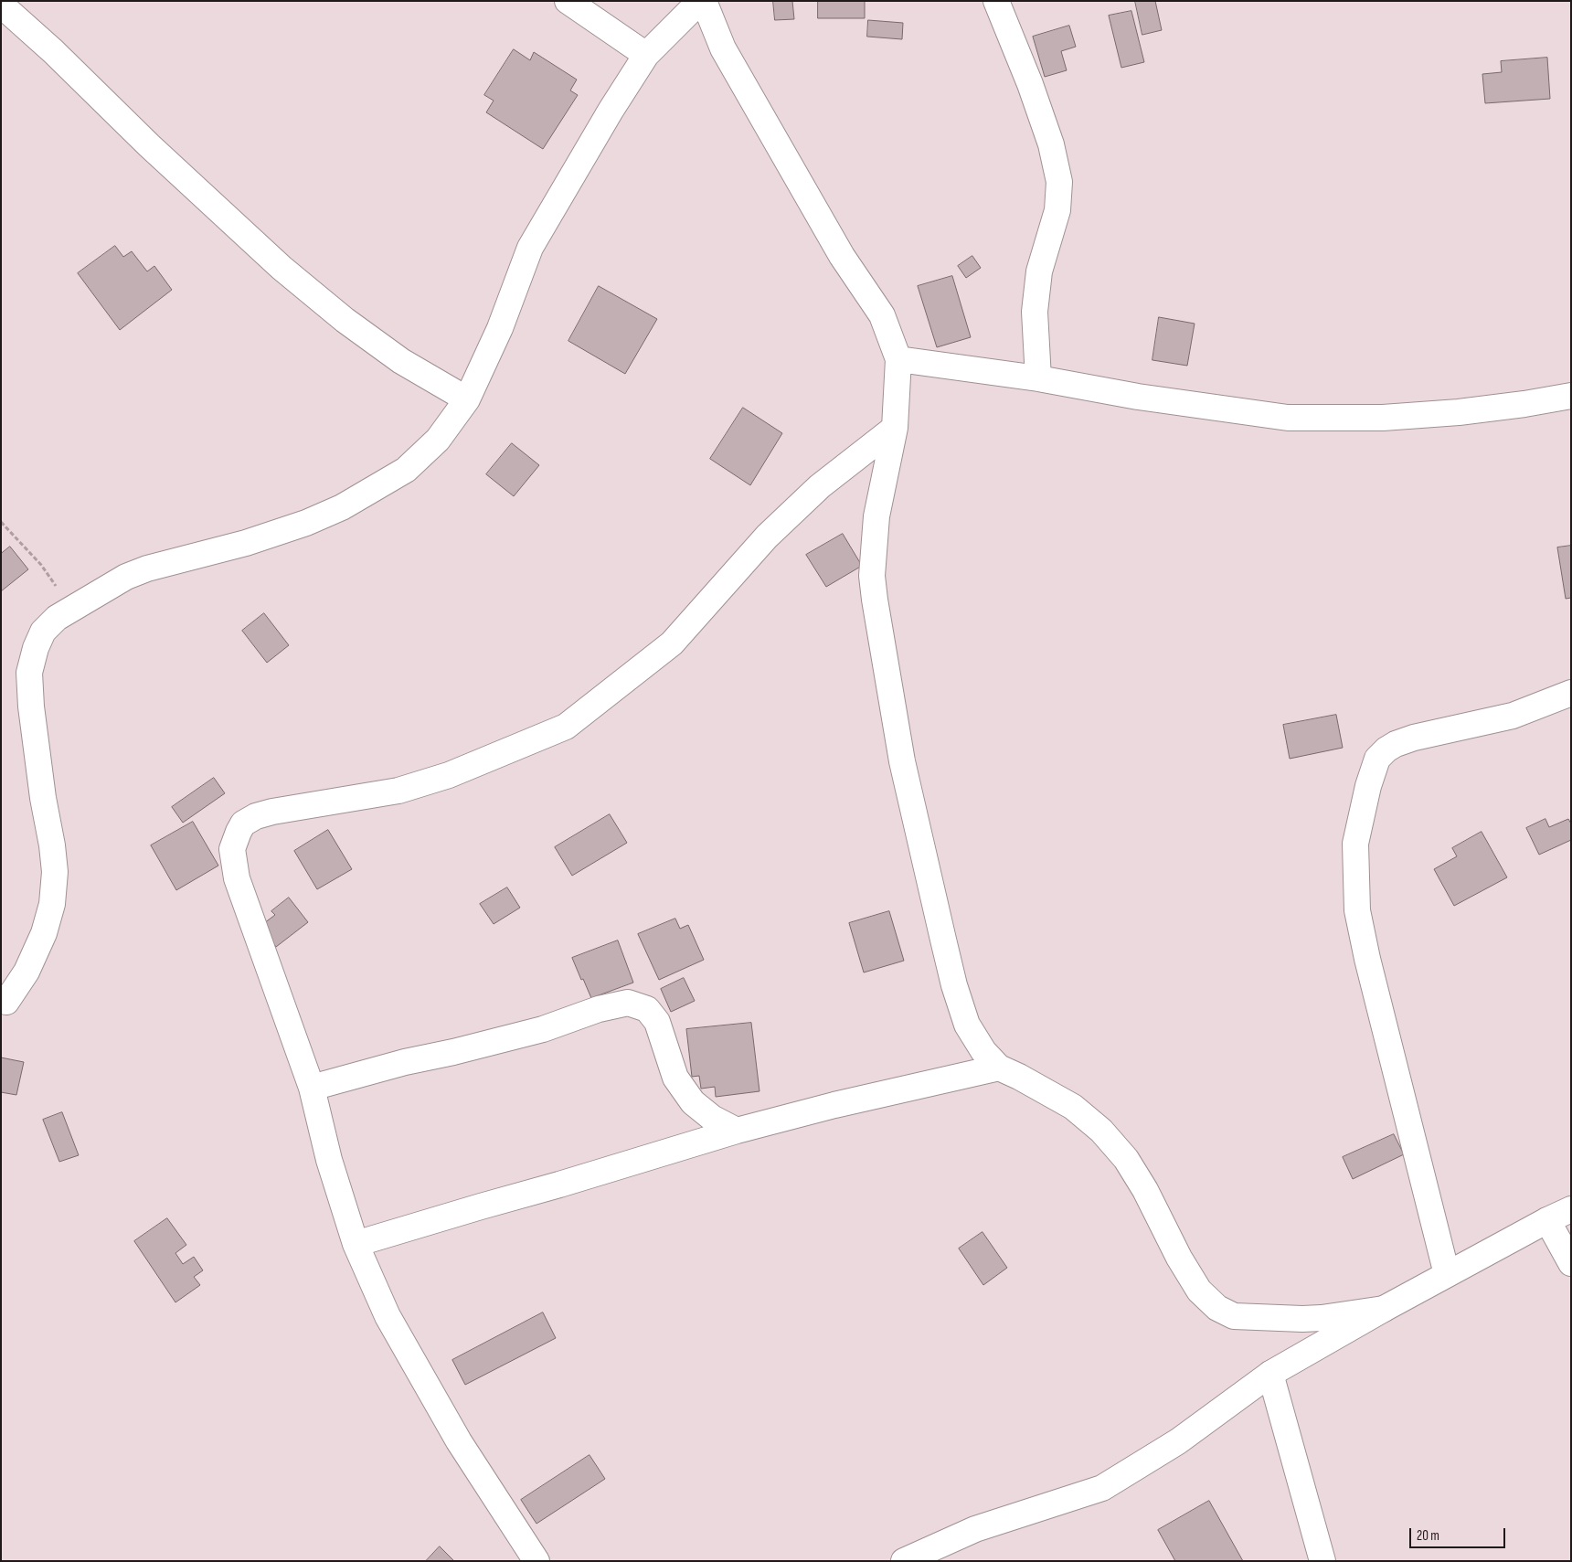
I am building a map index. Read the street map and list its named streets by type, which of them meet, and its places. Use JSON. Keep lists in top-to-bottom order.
{
  "scale_bar": "20 m"
}
